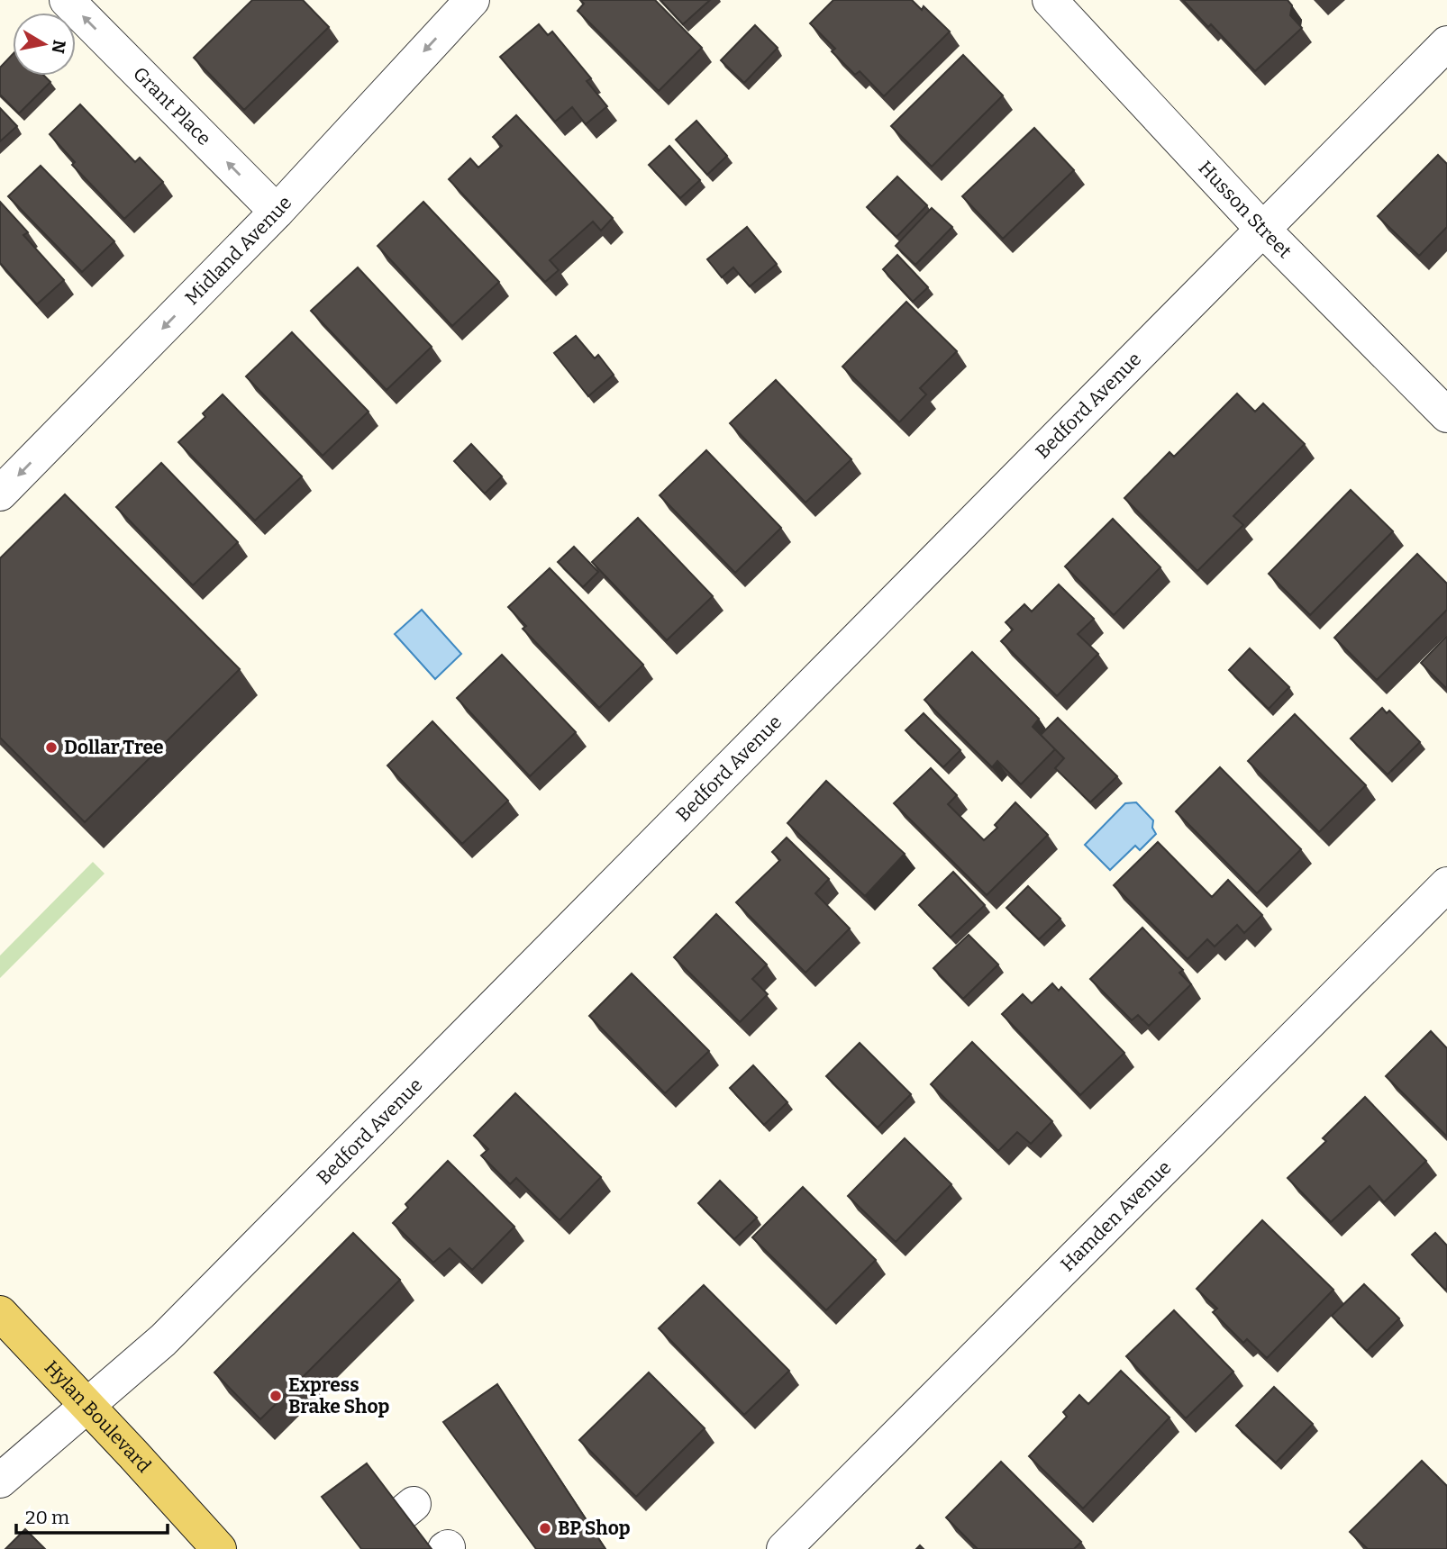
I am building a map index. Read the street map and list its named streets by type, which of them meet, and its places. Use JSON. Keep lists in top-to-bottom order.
{
  "streets": {
    "main road": ["Hylan Boulevard"],
    "street": [
      "Grant Place",
      "Husson Street",
      "Midland Avenue",
      "Bedford Avenue",
      "Hamden Avenue"
    ]
  },
  "crossings": [
    ["Grant Place", "Midland Avenue"],
    ["Husson Street", "Bedford Avenue"],
    ["Bedford Avenue", "Hylan Boulevard"]
  ],
  "one_way": ["Grant Place", "Midland Avenue"],
  "places": ["Dollar Tree", "Express Brake Shop", "BP Shop"],
  "scale_bar": "20 m",
  "north": "right"
}
